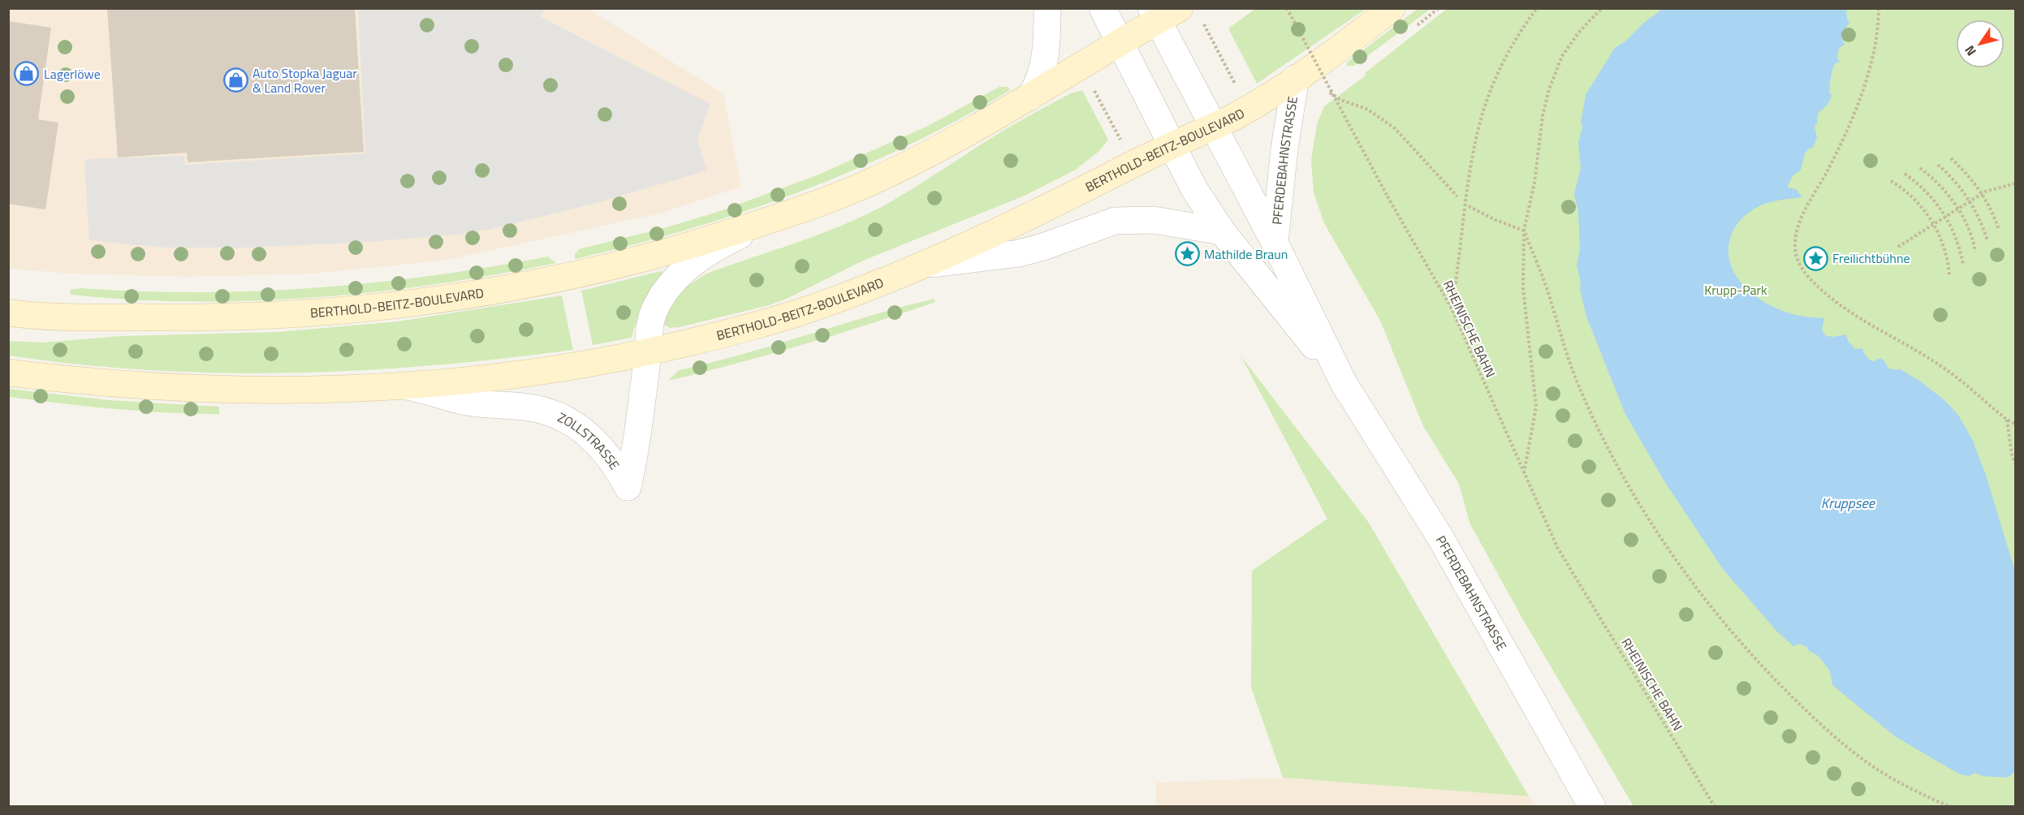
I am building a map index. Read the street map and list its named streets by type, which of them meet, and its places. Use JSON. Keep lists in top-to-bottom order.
{
  "streets": {
    "main road": ["BERTHOLD-BEITZ-BOULEVARD"],
    "street": ["PFERDEBAHNSTRASSE", "ZOLLSTRASSE"],
    "path": ["RHEINISCHE BAHN"]
  },
  "crossings": [
    ["BERTHOLD-BEITZ-BOULEVARD", "PFERDEBAHNSTRASSE"],
    ["BERTHOLD-BEITZ-BOULEVARD", "ZOLLSTRASSE"]
  ],
  "water": ["Kruppsee"],
  "parks": ["Krupp-Park"],
  "places": {
    "shop": ["Lagerlöwe", "Auto Stopka Jaguar & Land Rover"],
    "place": ["Mathilde Braun", "Freilichtbühne"]
  },
  "north": "bottom left"
}
